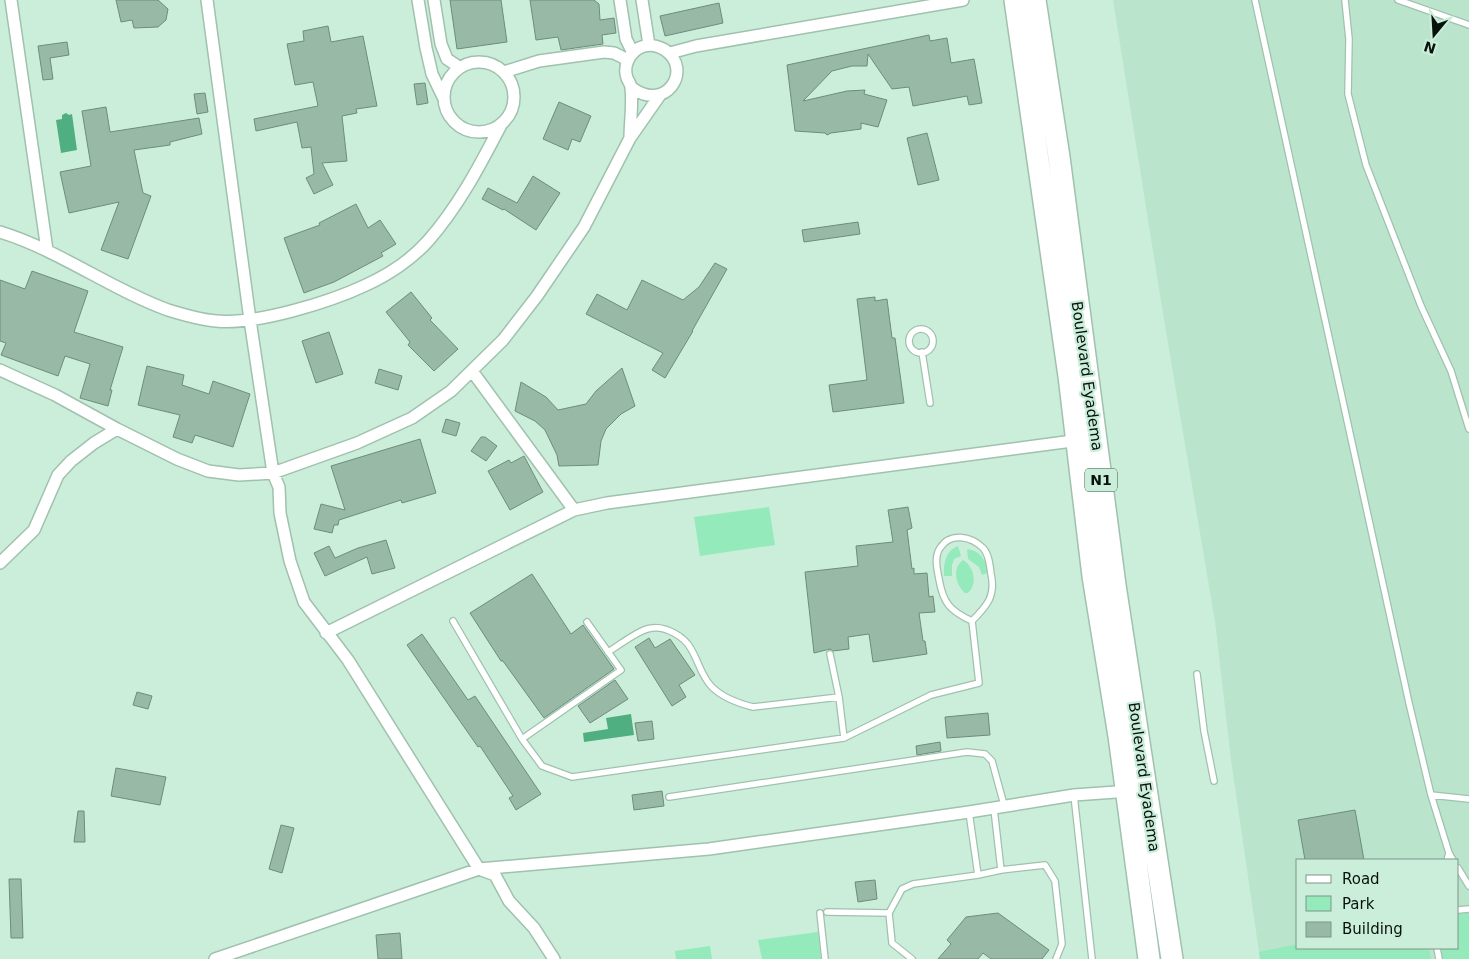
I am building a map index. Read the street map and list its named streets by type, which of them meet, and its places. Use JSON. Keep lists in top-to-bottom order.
{
  "streets": {
    "highway": ["Boulevard Eyadema", "N1"]
  },
  "legend": ["Road", "Park", "Building"],
  "north": "bottom"
}
